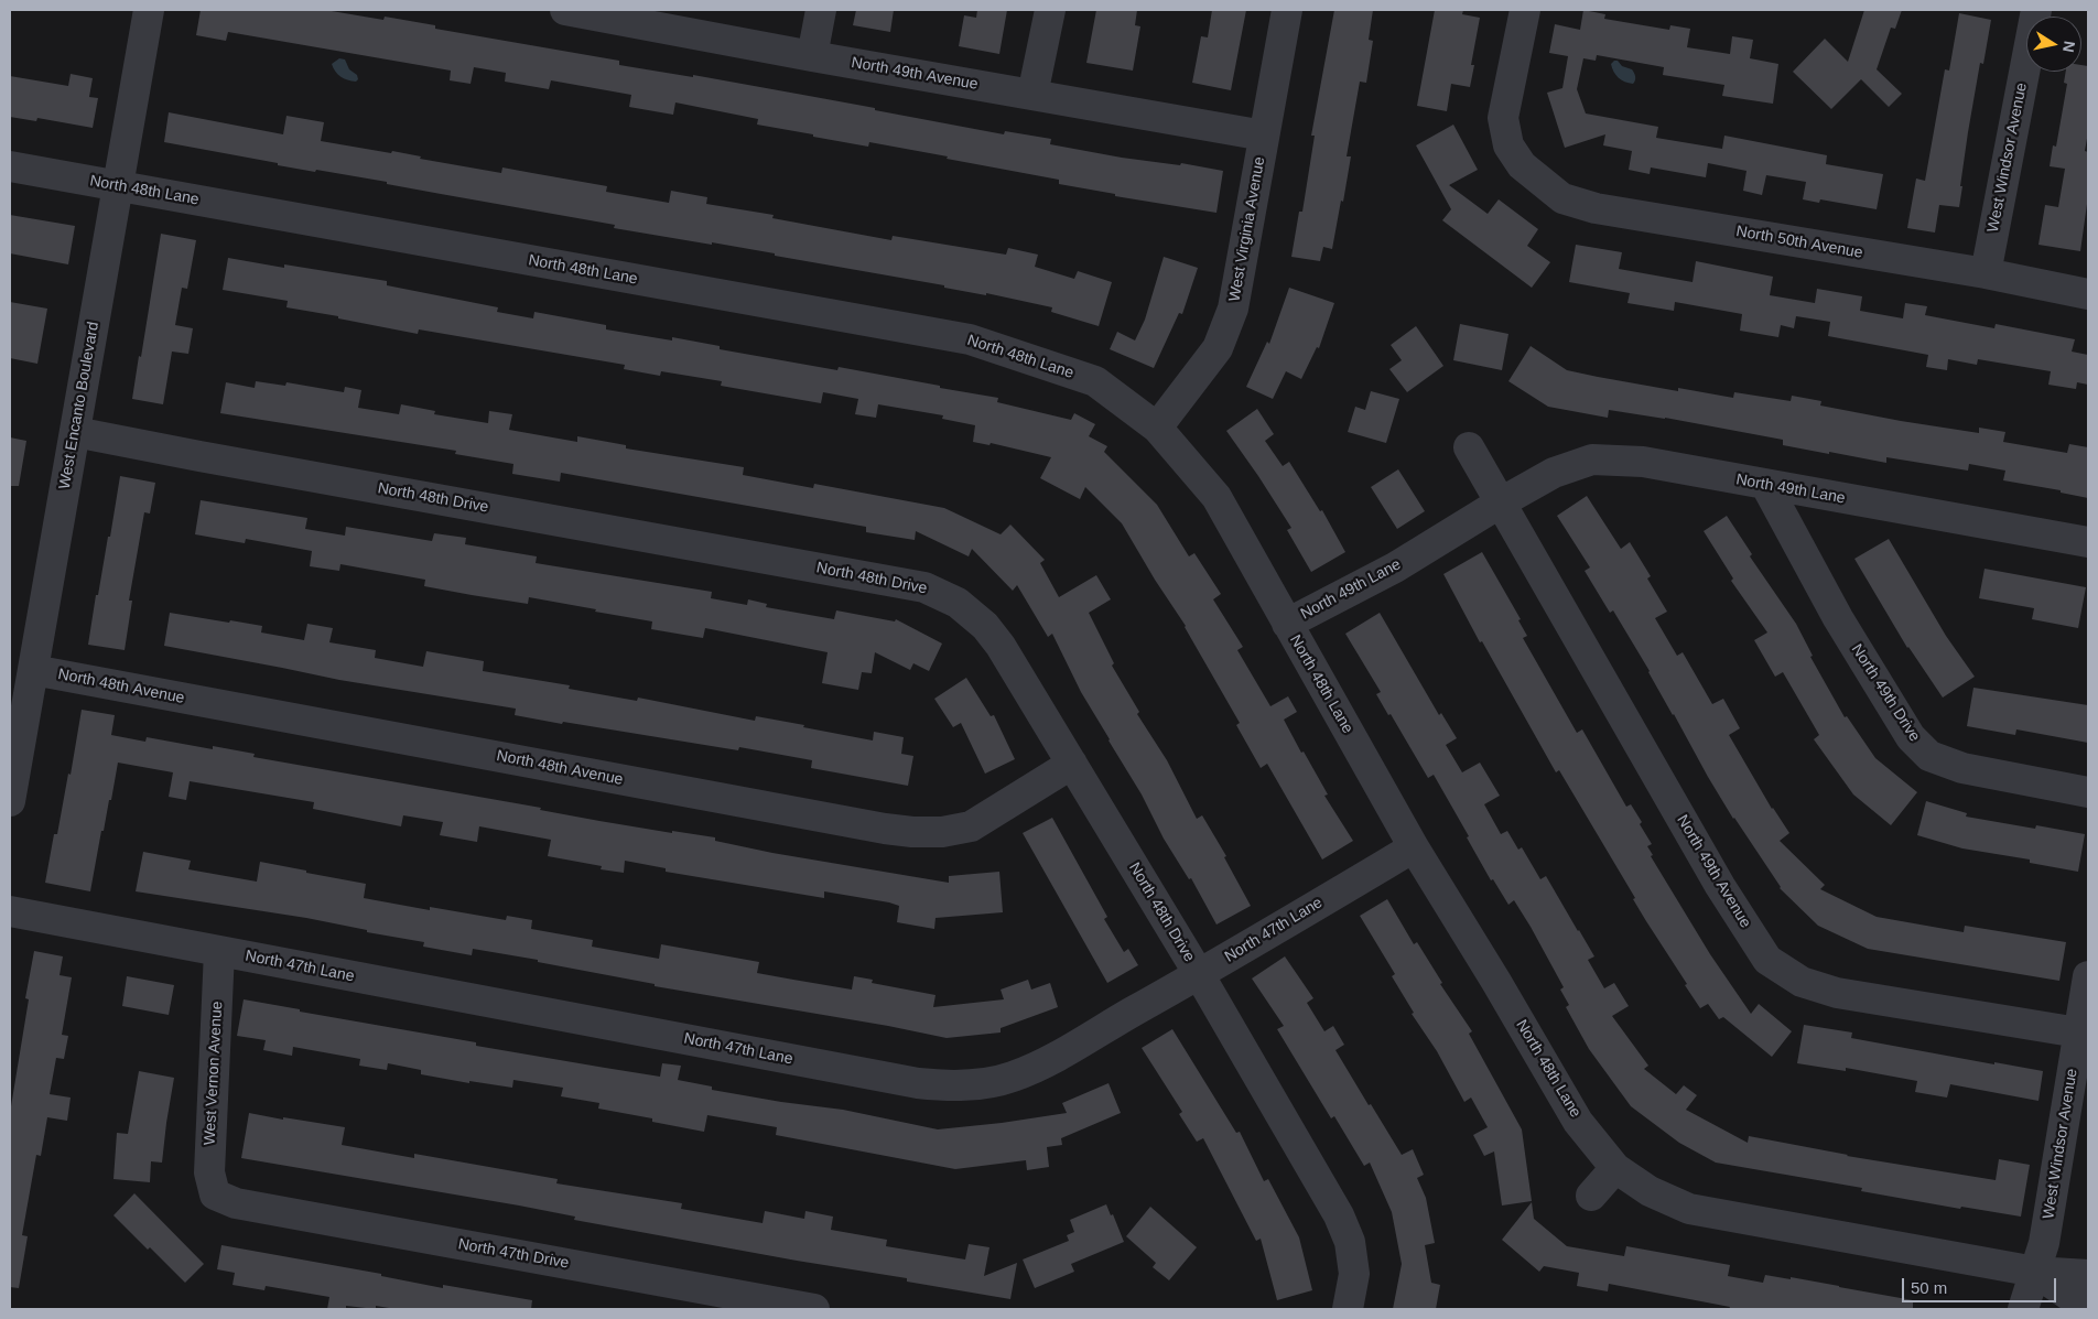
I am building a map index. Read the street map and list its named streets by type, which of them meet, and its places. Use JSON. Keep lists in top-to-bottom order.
{
  "streets": {
    "street": [
      "North 49th Avenue",
      "West Windsor Avenue",
      "North 48th Lane",
      "West Virginia Avenue",
      "North 50th Avenue",
      "West Encanto Boulevard",
      "North 49th Lane",
      "North 48th Drive",
      "North 48th Avenue",
      "North 49th Drive",
      "North 47th Lane",
      "West Vernon Avenue",
      "North 47th Drive"
    ]
  },
  "crossings": [
    ["North 49th Avenue", "West Windsor Avenue"],
    ["North 49th Avenue", "West Virginia Avenue"],
    ["North 49th Avenue", "North 49th Lane"],
    ["West Windsor Avenue", "North 48th Lane"],
    ["West Windsor Avenue", "North 50th Avenue"],
    ["North 48th Lane", "West Virginia Avenue"],
    ["North 48th Lane", "West Encanto Boulevard"],
    ["North 48th Lane", "North 49th Lane"],
    ["North 48th Lane", "North 47th Lane"],
    ["West Encanto Boulevard", "North 48th Drive"],
    ["West Encanto Boulevard", "North 48th Avenue"],
    ["North 49th Lane", "North 49th Drive"],
    ["North 48th Drive", "North 48th Avenue"],
    ["North 48th Drive", "North 47th Lane"],
    ["North 47th Lane", "West Vernon Avenue"],
    ["West Vernon Avenue", "North 47th Drive"]
  ],
  "scale_bar": "50 m",
  "north": "right"
}
